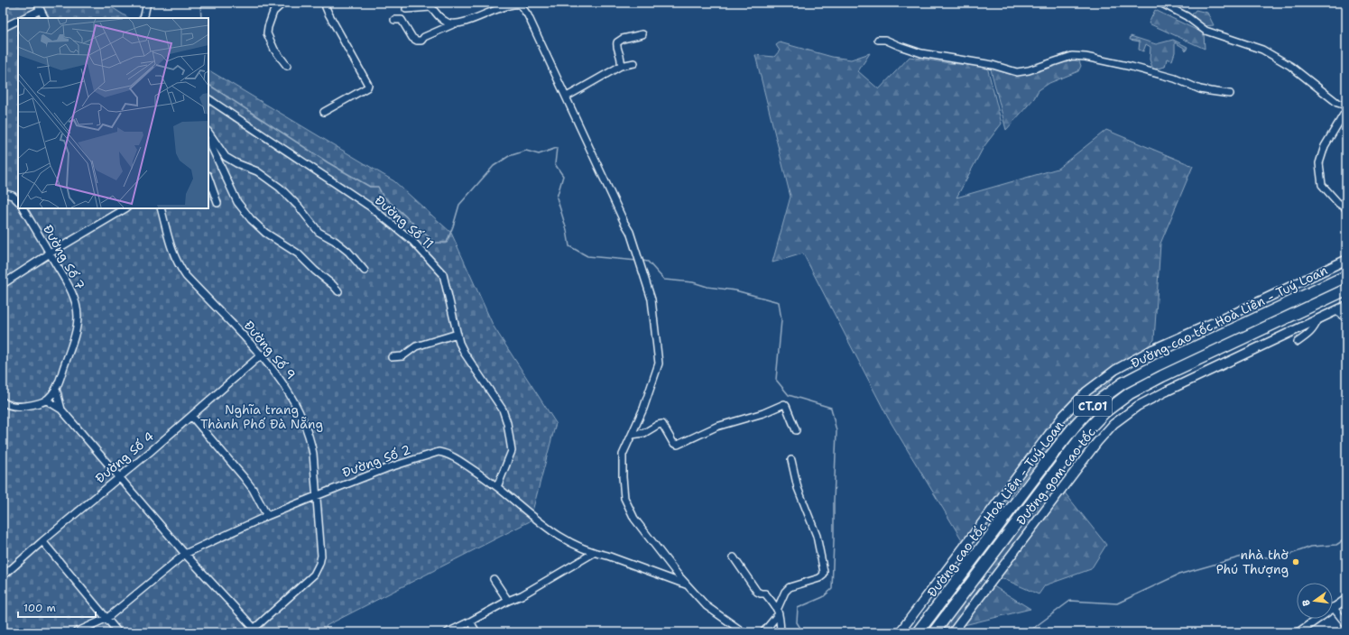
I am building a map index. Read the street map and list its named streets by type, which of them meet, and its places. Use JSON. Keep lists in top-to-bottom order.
{
  "streets": {
    "highway": ["Đường cao tốc Hoà Liên - Tuý Loan", "CT.01"],
    "main road": ["Đường gom cao tốc"],
    "street": [
      "Đường Số 11",
      "Đường Số 7",
      "Đường Số 9",
      "Đường Số 4",
      "Đường Số 2"
    ]
  },
  "crossings": [
    ["Đường Số 11", "Đường Số 2"],
    ["Đường Số 9", "Đường Số 4"],
    ["Đường Số 9", "Đường Số 2"]
  ],
  "parks": ["Nghĩa trang Thành Phố Đà Nẵng"],
  "places": ["nhà thờ Phú Thượng"],
  "scale_bar": "100 m",
  "north": "left"
}
